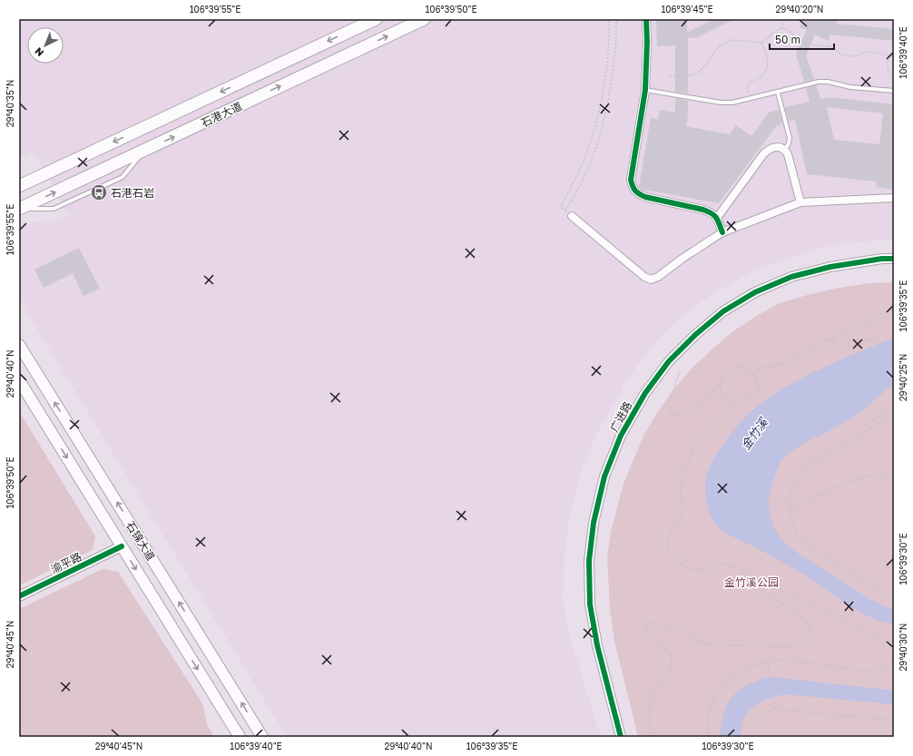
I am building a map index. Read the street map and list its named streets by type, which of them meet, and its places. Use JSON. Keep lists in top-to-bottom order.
{
  "streets": {
    "main road": ["石港大道", "石锦大道"],
    "street": ["广进路", "渝平路"]
  },
  "crossings": [
    ["石锦大道", "渝平路"]
  ],
  "water": ["金竹溪"],
  "parks": ["金竹溪公园"],
  "places": {
    "bus stop": ["石港石岩"]
  },
  "scale_bar": "50 m",
  "north": "bottom left",
  "coordinates": [
    "106°39'55\"E",
    "106°39'50\"E",
    "106°39'45\"E",
    "29°40'20\"N",
    "106°39'40\"E",
    "29°40'35\"N",
    "106°39'35\"E",
    "29°40'40\"N",
    "29°40'25\"N",
    "106°39'30\"E",
    "29°40'45\"N",
    "29°40'30\"N"
  ]
}
